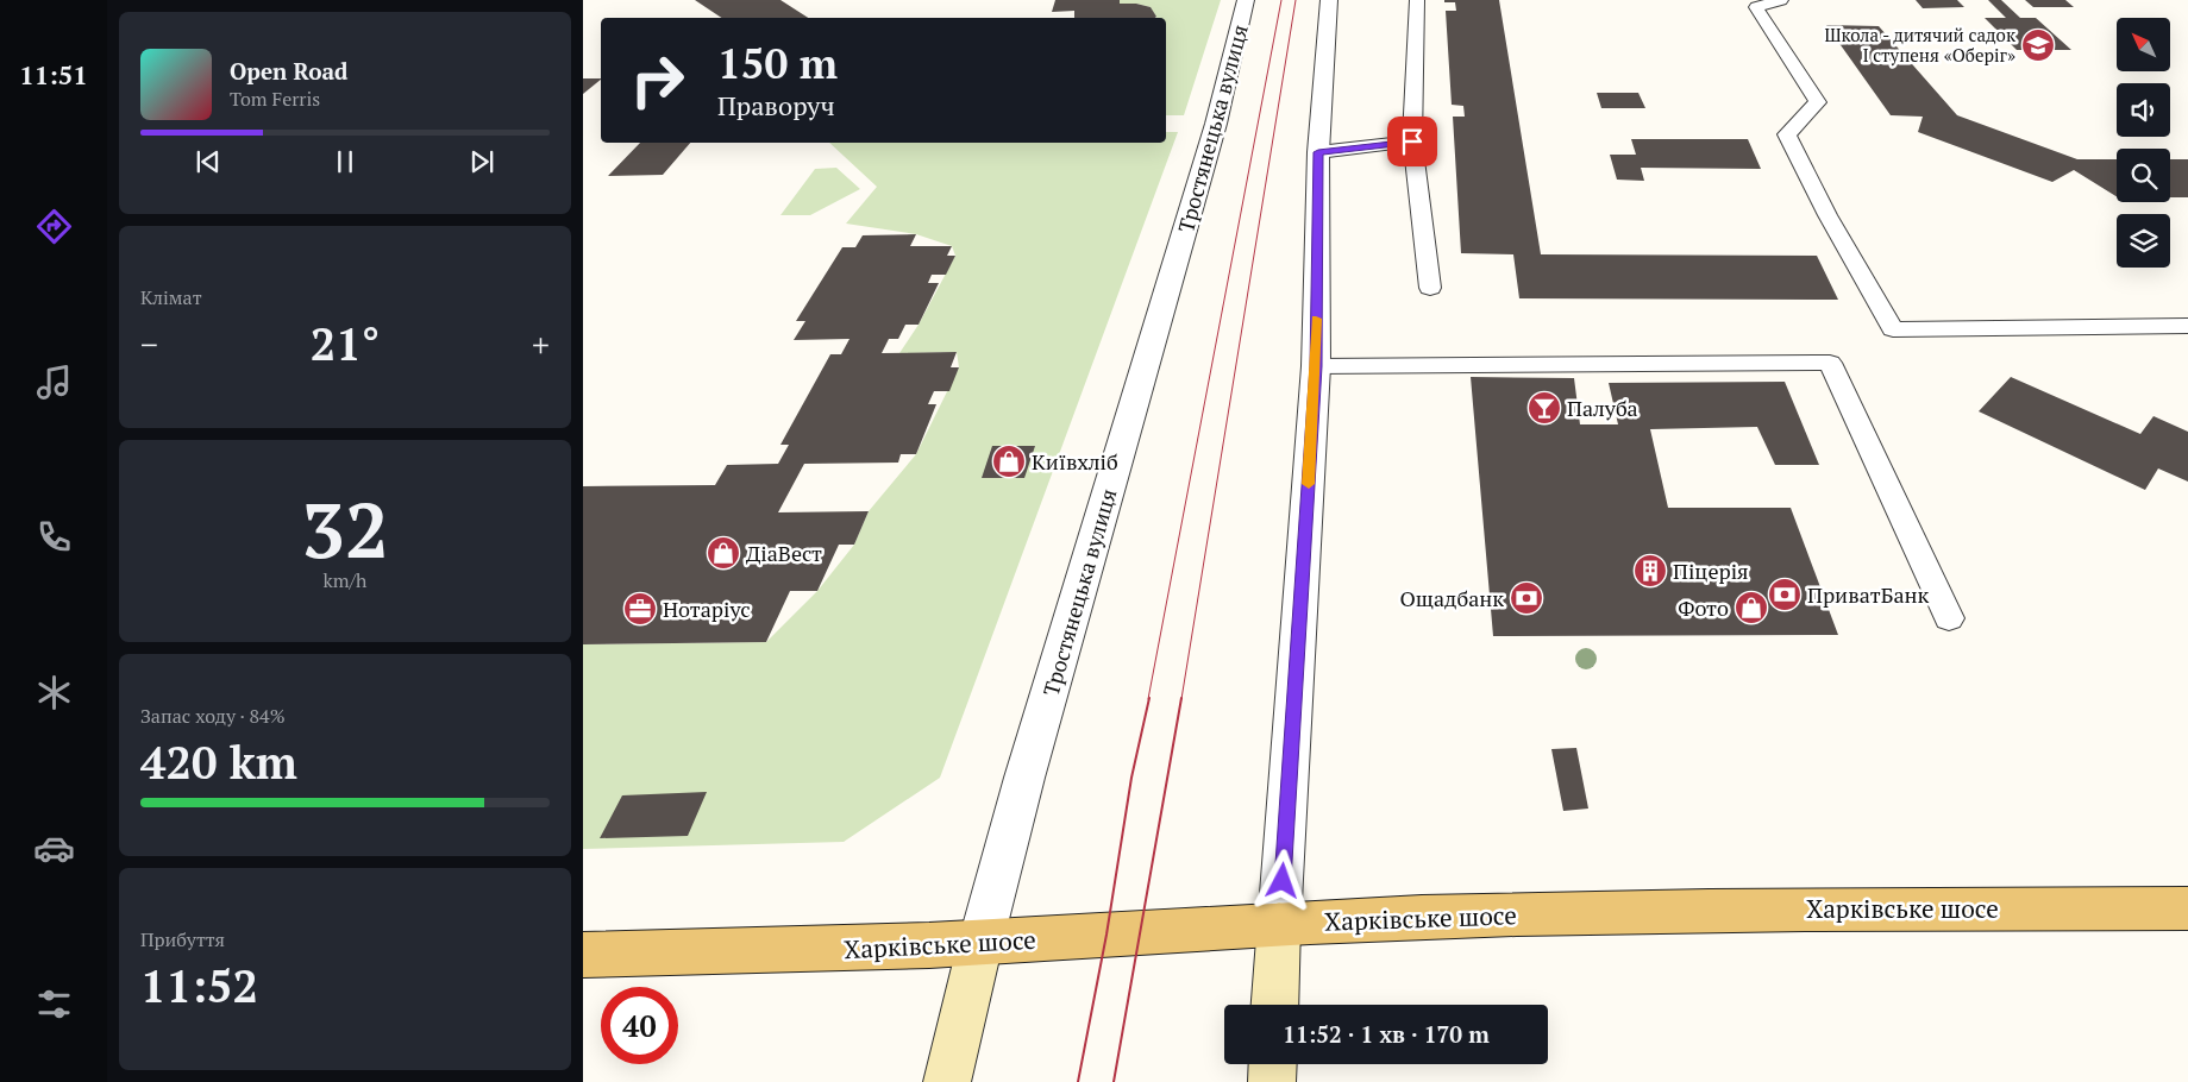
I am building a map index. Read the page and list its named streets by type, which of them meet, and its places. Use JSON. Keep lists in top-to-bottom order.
{
  "streets": {
    "main road": ["Тростянецька вулиця", "Харківське шосе"]
  },
  "crossings": [
    ["Тростянецька вулиця", "Харківське шосе"]
  ],
  "places": {
    "school or university": ["Школа - дитячий садок І ступеня «Оберіг»"],
    "bar": ["Палуба"],
    "shop": ["Київхліб", "ДіаВест", "Фото"],
    "building": ["Піцерія"],
    "bank": ["ПриватБанк", "Ощадбанк"],
    "office": ["Нотаріус"]
  },
  "north": "top left",
  "page": {
    "tabs": "11:51",
    "turn": ["150 m", "Праворуч"],
    "song": ["Open Road", "Tom Ferris"],
    "tile": [
      "Клімат",
      ["32", "km/h"],
      ["Запас ходу · 84%", "420 km"],
      ["Прибуття", "11:52"]
    ],
    "heat": ["−", "21°", "+"],
    "limit": "40",
    "trip": "11:52 · 1 хв · 170 m"
  }
}
